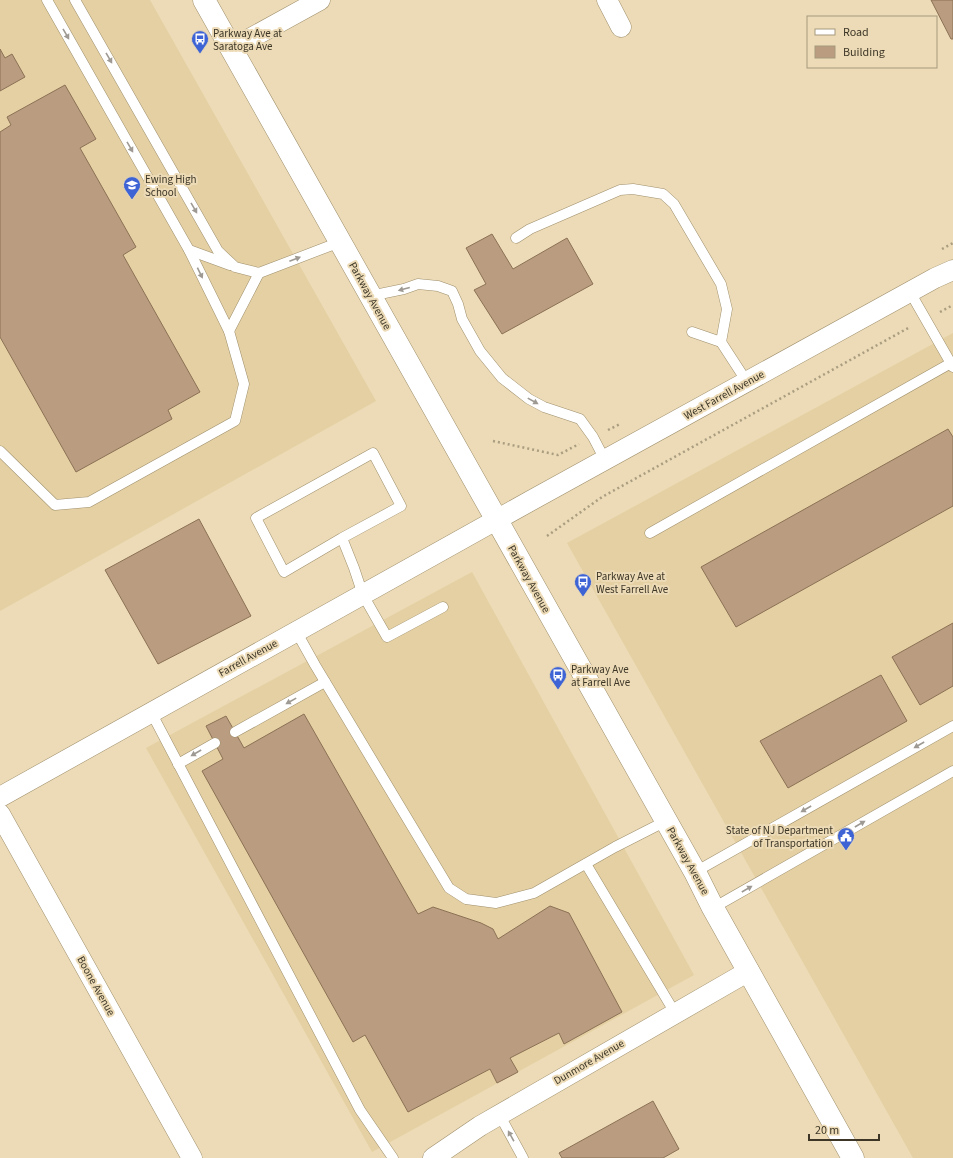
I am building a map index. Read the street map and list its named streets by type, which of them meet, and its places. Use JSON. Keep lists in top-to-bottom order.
{
  "streets": {
    "main road": ["Parkway Avenue"],
    "street": [
      "West Farrell Avenue",
      "Farrell Avenue",
      "Boone Avenue",
      "Dunmore Avenue"
    ]
  },
  "crossings": [
    ["Parkway Avenue", "West Farrell Avenue"],
    ["Parkway Avenue", "Farrell Avenue"],
    ["Parkway Avenue", "Dunmore Avenue"],
    ["West Farrell Avenue", "Farrell Avenue"]
  ],
  "places": {
    "bus stop": ["Parkway Ave at Saratoga Ave", "Parkway Ave at West Farrell Ave", "Parkway Ave at Farrell Ave"],
    "school or university": ["Ewing High School"],
    "public building": ["State of NJ Department of Transportation"]
  },
  "legend": ["Road", "Building"],
  "scale_bar": "20 m"
}
